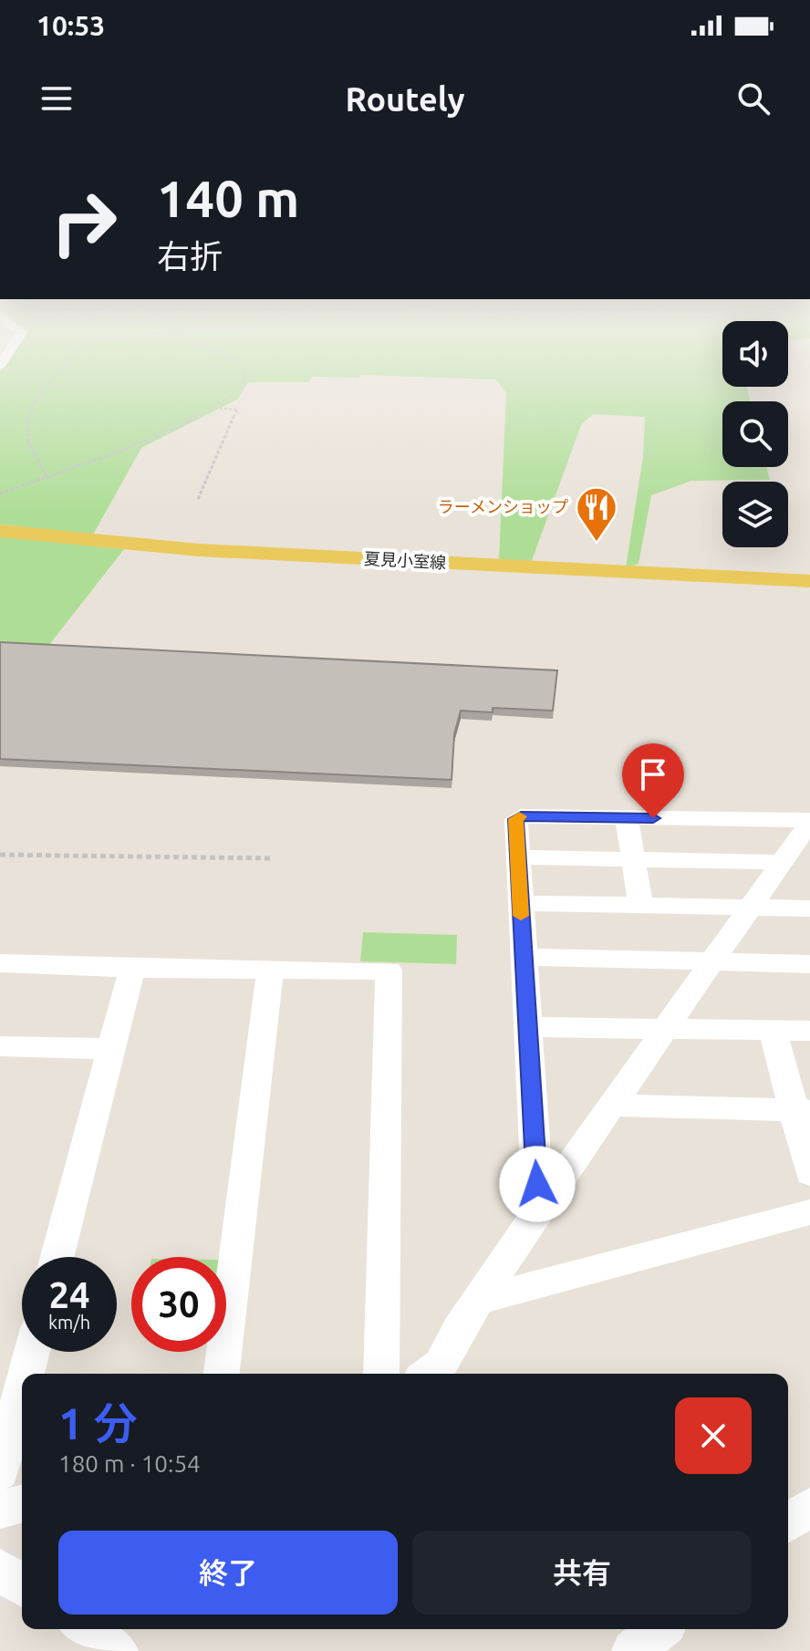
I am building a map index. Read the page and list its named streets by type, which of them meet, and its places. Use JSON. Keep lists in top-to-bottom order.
{
  "streets": {
    "main road": ["夏見小室線"]
  },
  "places": {
    "restaurant": ["ラーメンショップ"]
  },
  "page": {
    "status": "10:53",
    "header": "Routely",
    "turn": ["140 m", "右折"],
    "speed": "24 km/h",
    "limit": "30",
    "heading": ["1 分", "180 m · 10:54"],
    "buttons": ["終了", "共有"]
  }
}
